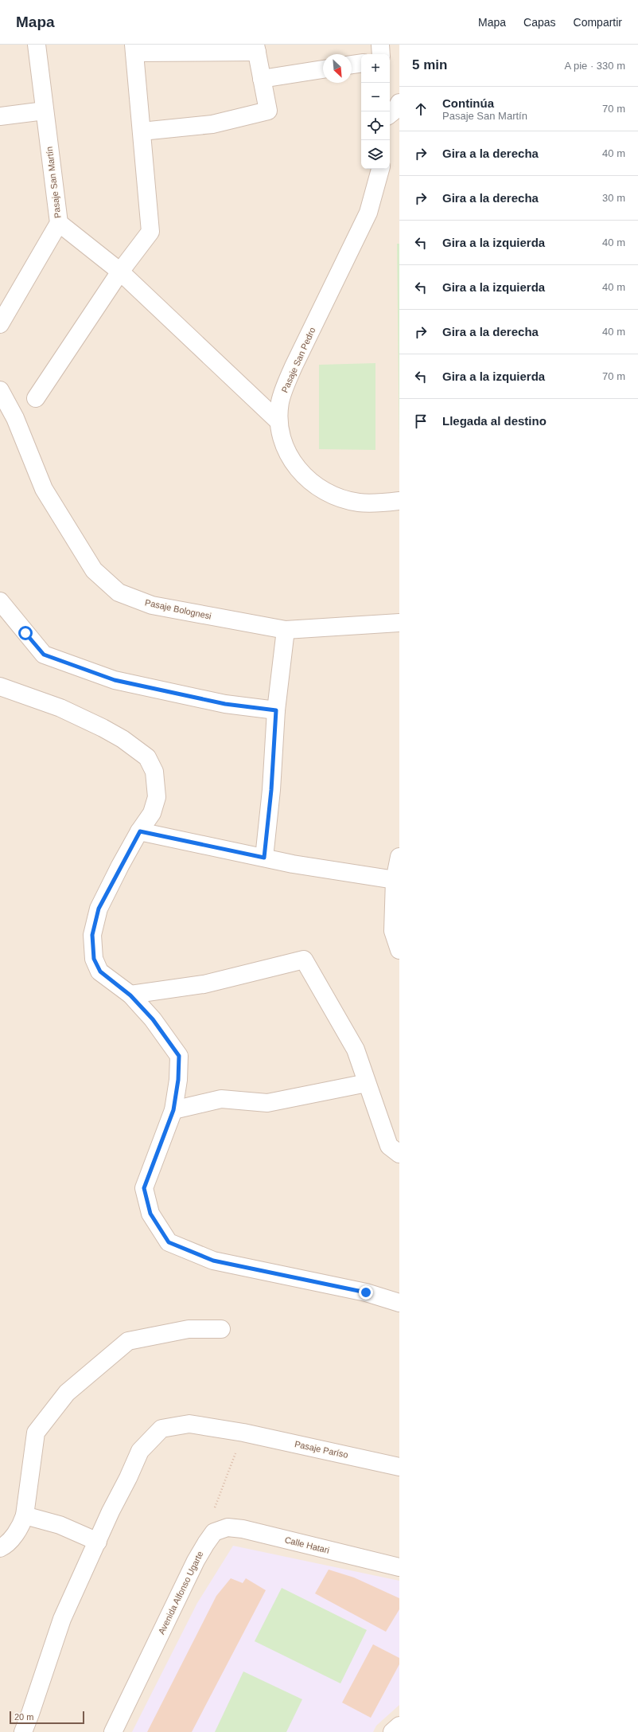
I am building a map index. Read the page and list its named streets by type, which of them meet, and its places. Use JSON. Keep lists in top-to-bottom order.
{
  "streets": {
    "street": [
      "Pasaje San Martín",
      "Pasaje San Pedro",
      "Pasaje Bolognesi",
      "Pasaje Paríso",
      "Calle Hatari",
      "Avenida Alfonso Ugarte"
    ]
  },
  "crossings": [
    ["Calle Hatari", "Avenida Alfonso Ugarte"]
  ],
  "scale_bar": "20 m",
  "north": "bottom right",
  "page": {
    "header": "Mapa",
    "nav": ["Mapa", "Capas", "Compartir"],
    "heading": ["5 min", "A pie · 330 m"],
    "map_buttons": ["+", "−"],
    "list": [
      ["Continúa", "Pasaje San Martín", "70 m"],
      ["Gira a la derecha", "40 m"],
      ["Gira a la derecha", "30 m"],
      ["Gira a la izquierda", "40 m"],
      ["Gira a la izquierda", "40 m"],
      ["Gira a la derecha", "40 m"],
      ["Gira a la izquierda", "70 m"],
      "Llegada al destino"
    ],
    "scale": "20 m"
  }
}
